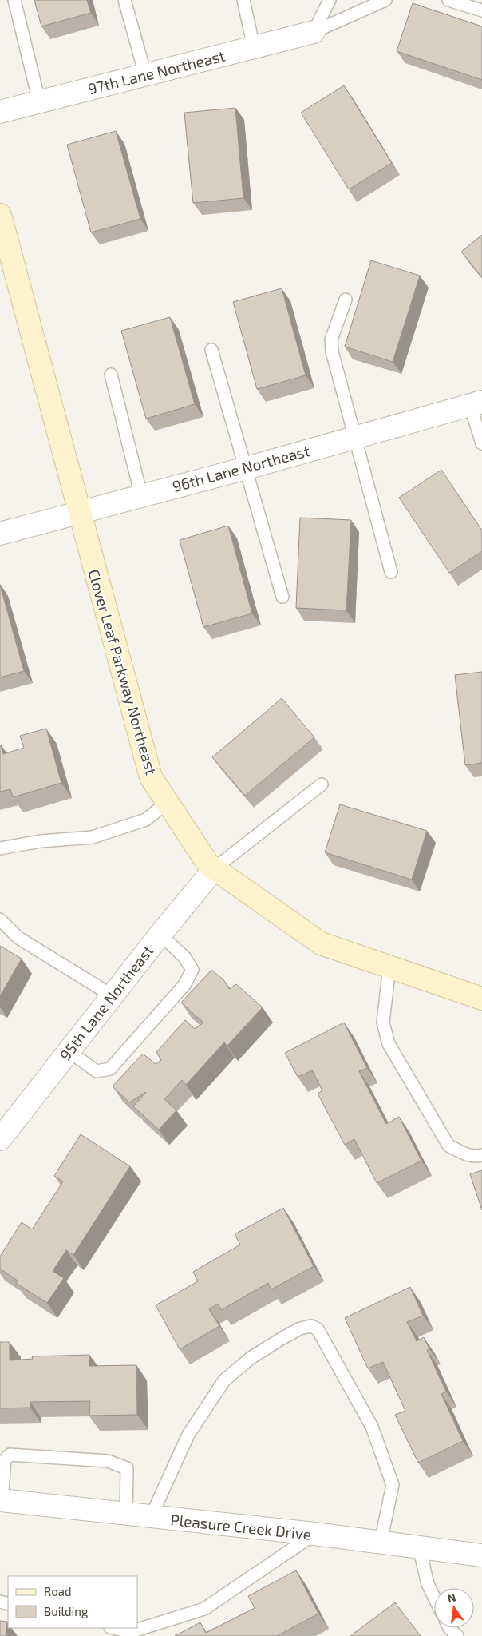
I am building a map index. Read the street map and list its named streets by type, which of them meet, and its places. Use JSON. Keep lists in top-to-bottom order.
{
  "streets": {
    "street": [
      "97th Lane Northeast",
      "96th Lane Northeast",
      "Clover Leaf Parkway Northeast",
      "95th Lane Northeast",
      "Pleasure Creek Drive"
    ]
  },
  "crossings": [
    ["96th Lane Northeast", "Clover Leaf Parkway Northeast"],
    ["Clover Leaf Parkway Northeast", "95th Lane Northeast"]
  ],
  "legend": ["Road", "Building"],
  "north": "top"
}
